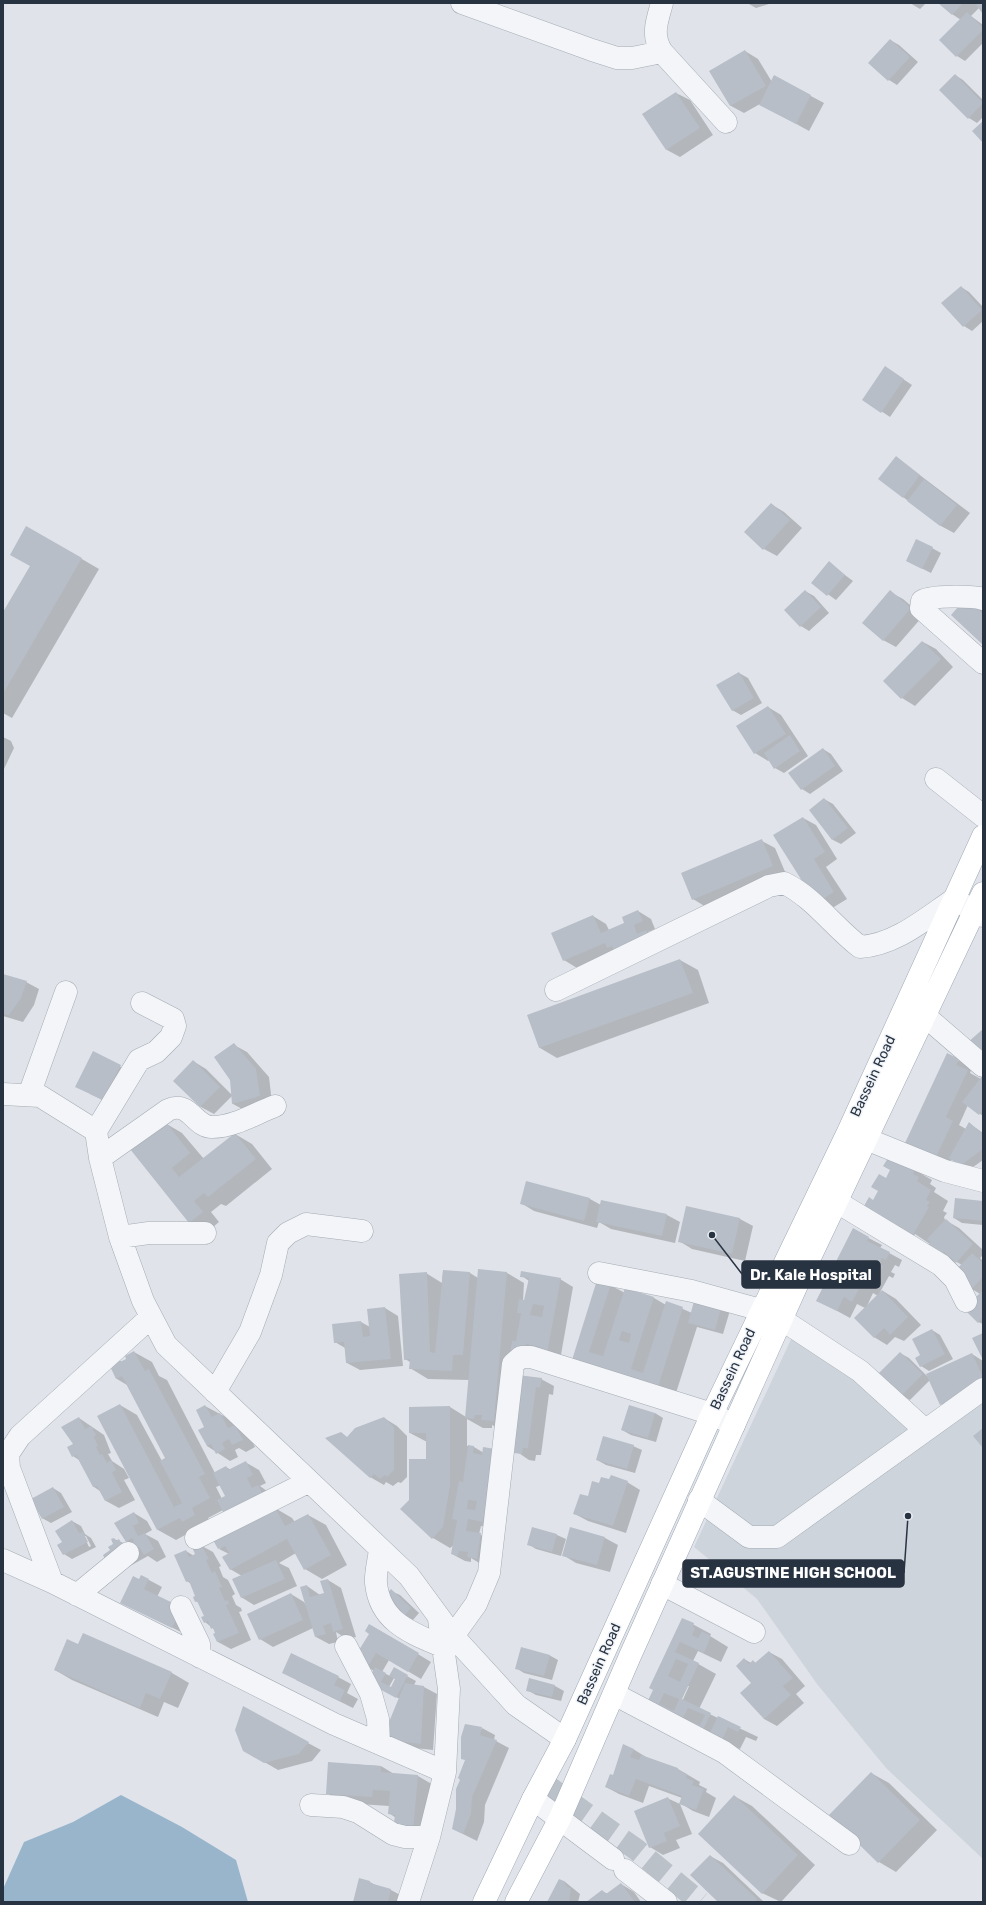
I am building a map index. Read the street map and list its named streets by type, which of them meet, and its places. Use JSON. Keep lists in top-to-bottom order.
{
  "streets": {
    "main road": ["Bassein Road"]
  },
  "places": ["Dr. Kale Hospital", "ST.AGUSTINE HIGH SCHOOL"]
}
